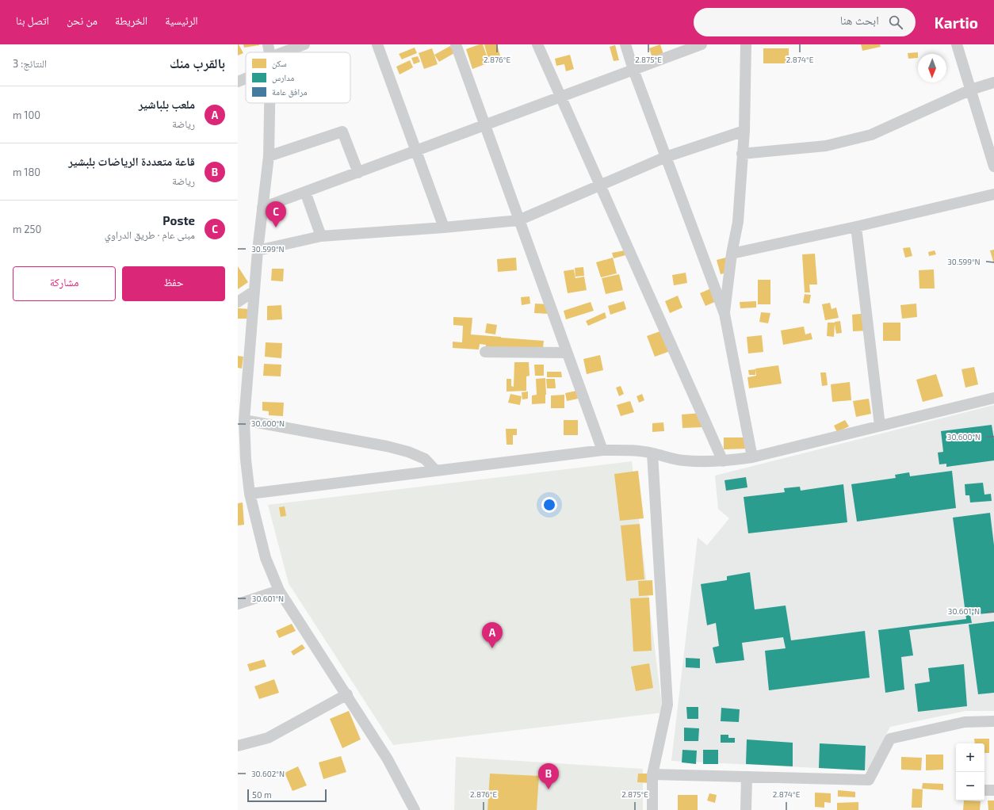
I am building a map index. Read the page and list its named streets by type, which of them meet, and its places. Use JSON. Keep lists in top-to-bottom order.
{
  "legend": ["سكن", "مدارس", "مرافق عامة"],
  "scale_bar": "50 m",
  "north": "bottom",
  "page": {
    "header": "Kartio",
    "search": "ابحث هنا",
    "nav": [
      "الرئيسية",
      "الخريطة",
      "من نحن",
      "اتصل بنا"
    ],
    "heading": ["بالقرب منك", "النتائج: 3"],
    "list": [
      {
        "mark": "A",
        "name": "ملعب بلباشير",
        "note": "رياضة",
        "value": "100 m"
      },
      {
        "mark": "B",
        "name": "قاعة متعددة الرياضات بلبشير",
        "note": "رياضة",
        "value": "180 m"
      },
      {
        "mark": "C",
        "name": "Poste",
        "note": "مبنى عام · طريق الدراوي",
        "value": "250 m"
      }
    ],
    "pins": ["C", "A", "B"],
    "buttons": ["حفظ", "مشاركة"],
    "map_buttons": ["+", "−"],
    "scale": "50 m"
  },
  "coordinates": [
    "2.876°E",
    "2.875°E",
    "2.874°E",
    "30.599°N",
    "30.600°N",
    "30.601°N",
    "30.602°N"
  ]
}
